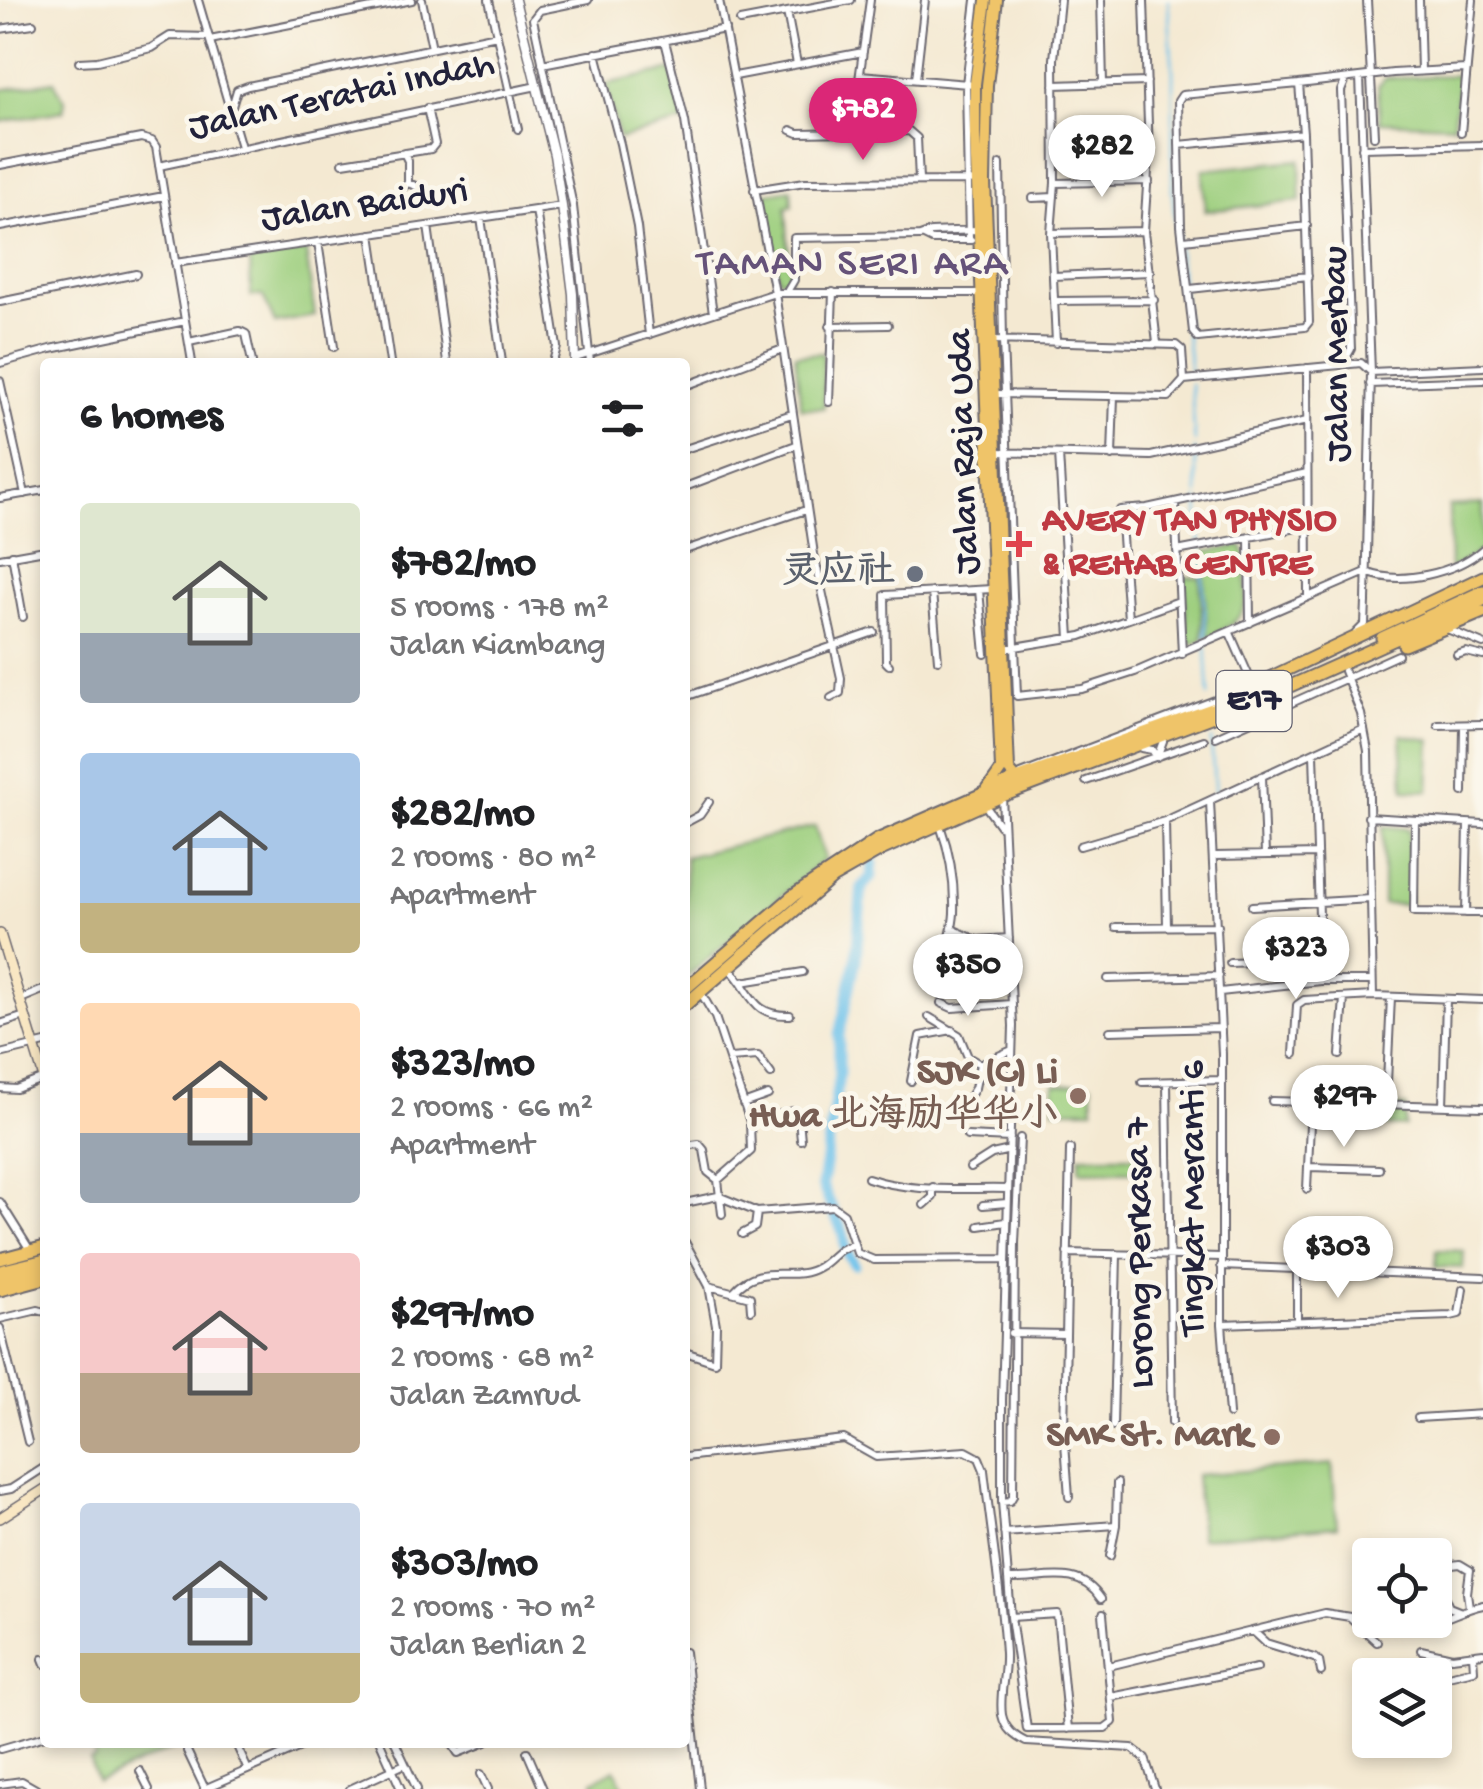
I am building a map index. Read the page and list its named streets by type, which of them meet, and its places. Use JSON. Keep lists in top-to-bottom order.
{
  "streets": {
    "highway": ["E17"],
    "main road": ["Jalan Raja Uda"],
    "street": [
      "Jalan Teratai Indah",
      "Jalan Baiduri",
      "Jalan Merbau",
      "Tingkat Meranti 6",
      "Lorong Perkasa 7"
    ]
  },
  "crossings": [
    ["Jalan Merbau", "Jalan Raja Uda"],
    ["Jalan Merbau", "E17"],
    ["Jalan Raja Uda", "E17"]
  ],
  "districts": ["TAMAN SERI ARA"],
  "places": {
    "health": ["AVERY TAN PHYSIO & REHAB CENTRE"],
    "other": ["灵应社", "SJK (C) Li Hwa 北海励华华小", "SMK St. Mark"]
  },
  "page": {
    "price": [
      "$782",
      "$282",
      "$323",
      "$350",
      "$297",
      "$303"
    ],
    "heading": "6 homes",
    "list": [
      {
        "name": "$782/mo",
        "note": "5 rooms · 178 m² · Jalan Kiambang"
      },
      {
        "name": "$282/mo",
        "note": "2 rooms · 80 m² · Apartment"
      },
      {
        "name": "$323/mo",
        "note": "2 rooms · 66 m² · Apartment"
      },
      {
        "name": "$297/mo",
        "note": "2 rooms · 68 m² · Jalan Zamrud"
      },
      {
        "name": "$303/mo",
        "note": "2 rooms · 70 m² · Jalan Berlian 2"
      }
    ]
  }
}
